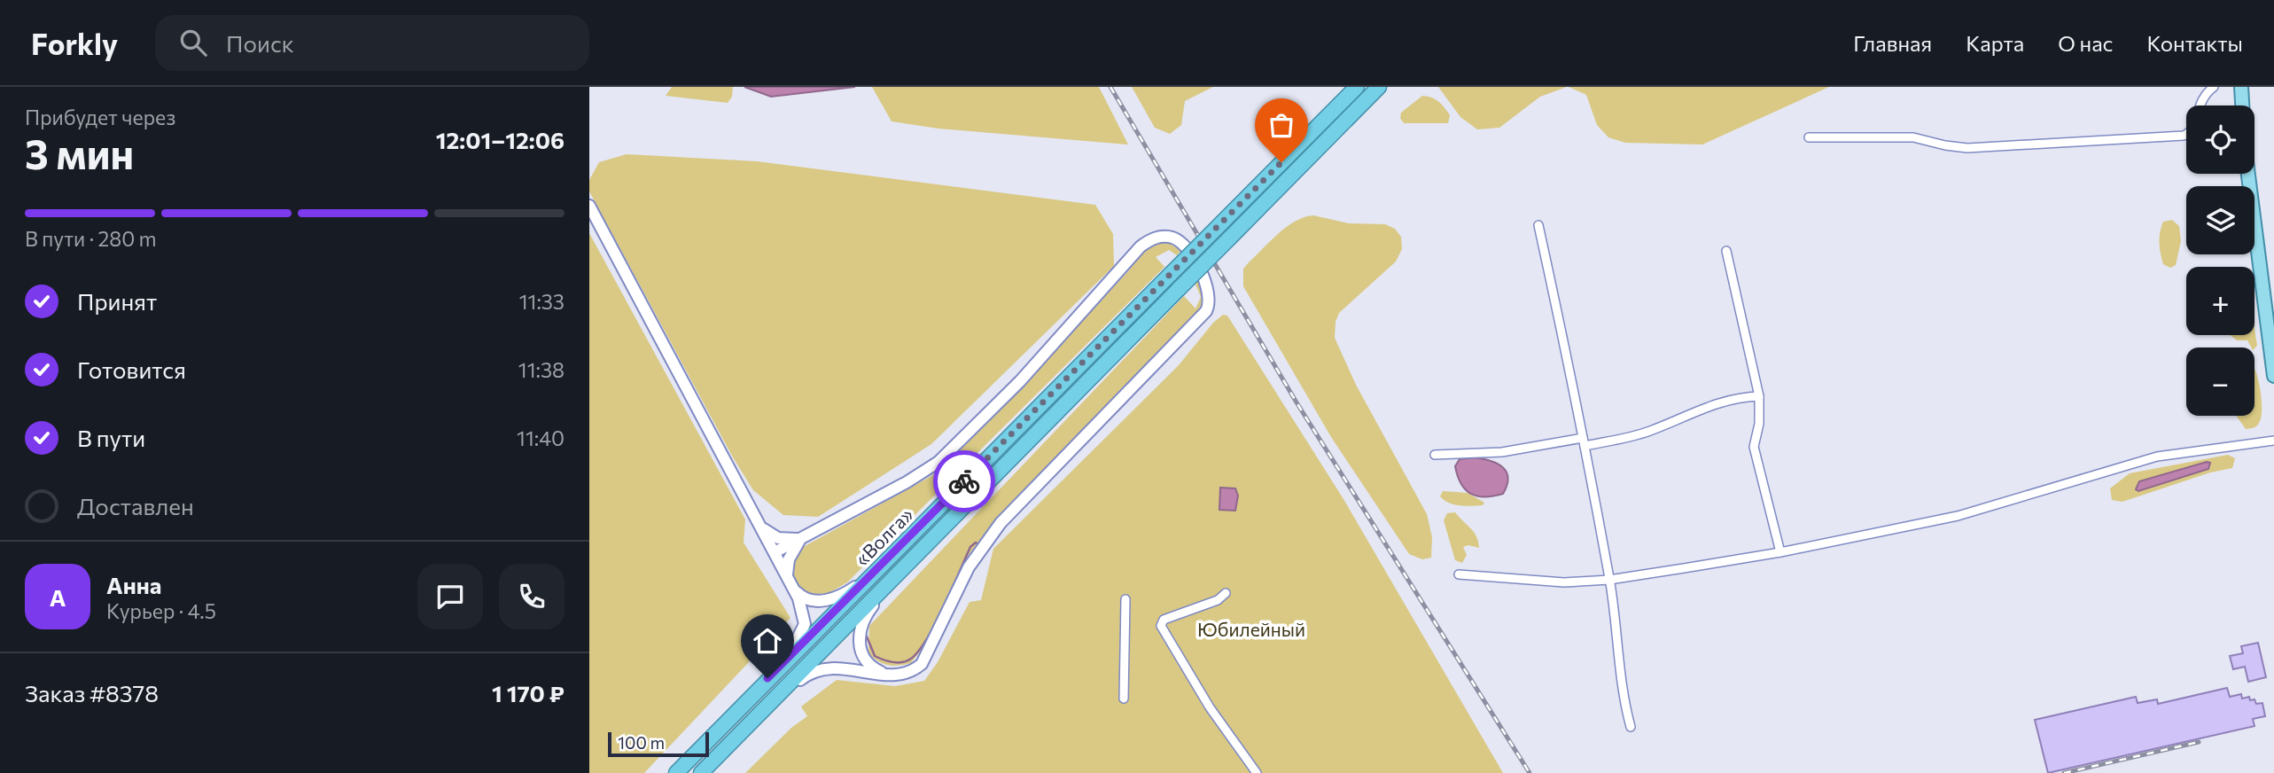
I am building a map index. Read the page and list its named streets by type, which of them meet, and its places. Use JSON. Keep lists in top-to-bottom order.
{
  "streets": {
    "highway": ["«Волга»"]
  },
  "parks": ["Юбилейный"],
  "scale_bar": "100 m",
  "page": {
    "header": "Forkly",
    "search": "Поиск",
    "nav": [
      "Главная",
      "Карта",
      "О нас",
      "Контакты"
    ],
    "heading": ["3 мин", "Прибудет через", "12:01–12:06"],
    "panel": [
      "Анна",
      "Курьер · 4.5",
      "Заказ #8378",
      "1 170 ₽"
    ],
    "map_buttons": ["+", "−"],
    "bar": "В пути · 280 m",
    "list": [
      ["Принят", "11:33"],
      ["Готовится", "11:38"],
      ["В пути", "11:40"],
      "Доставлен"
    ],
    "round": "А",
    "scale": "100 m"
  }
}
